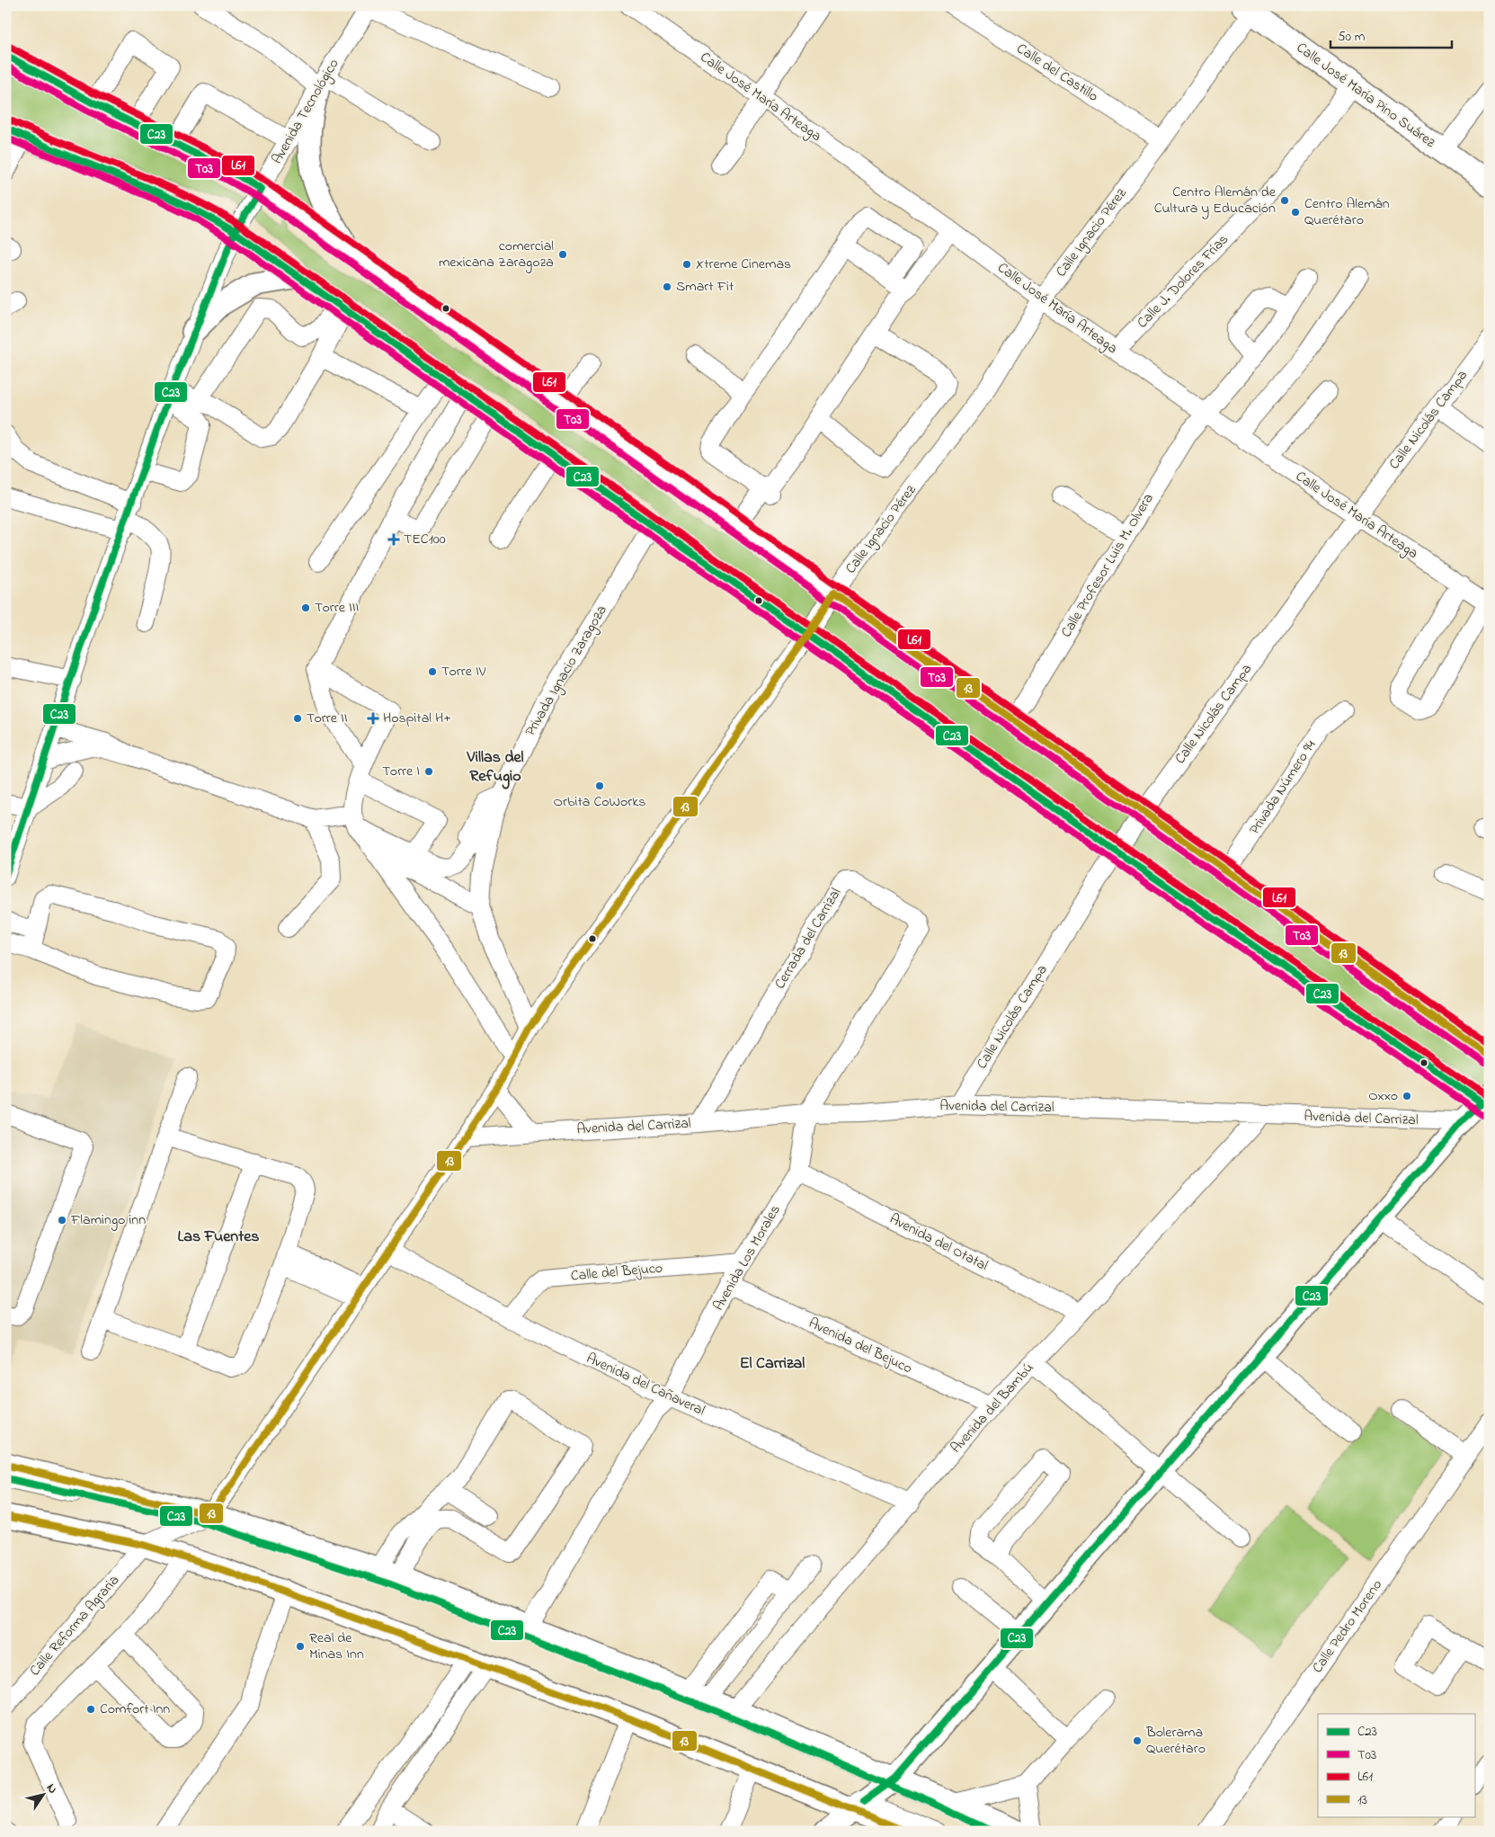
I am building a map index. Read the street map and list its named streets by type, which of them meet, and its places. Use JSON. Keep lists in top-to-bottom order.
{
  "streets": {
    "main road": ["Calle José María Pino Suárez"],
    "street": [
      "Calle del Castillo",
      "Calle José María Arteaga",
      "Avenida Tecnológico",
      "Calle Ignacio Pérez",
      "Calle J. Dolores Frías",
      "Calle Nicolás Campa",
      "Calle Profesor Luis M. Olvera",
      "Privada Ignacio Zaragoza",
      "Privada Número 94",
      "Cerrada del Carrizal",
      "Avenida del Carrizal",
      "Avenida del Otatal",
      "Avenida Los Morales",
      "Calle del Bejuco",
      "Avenida del Bejuco",
      "Avenida del Cañaveral",
      "Avenida del Bambú",
      "Calle Reforma Agraria",
      "Calle Pedro Moreno"
    ]
  },
  "crossings": [
    ["Calle del Castillo", "Calle Ignacio Pérez"],
    ["Calle José María Pino Suárez", "Calle Ignacio Pérez"],
    ["Calle José María Pino Suárez", "Calle J. Dolores Frías"],
    ["Calle José María Arteaga", "Calle Ignacio Pérez"],
    ["Calle José María Arteaga", "Calle J. Dolores Frías"],
    ["Calle José María Arteaga", "Calle Nicolás Campa"],
    ["Calle José María Arteaga", "Calle Profesor Luis M. Olvera"],
    ["Calle Ignacio Pérez", "Privada Ignacio Zaragoza"],
    ["Calle Ignacio Pérez", "Avenida del Carrizal"],
    ["Calle Ignacio Pérez", "Avenida del Cañaveral"],
    ["Calle Nicolás Campa", "Avenida del Carrizal"],
    ["Cerrada del Carrizal", "Avenida del Carrizal"],
    ["Cerrada del Carrizal", "Avenida Los Morales"],
    ["Avenida del Carrizal", "Avenida Los Morales"],
    ["Avenida del Carrizal", "Avenida del Bambú"],
    ["Avenida del Otatal", "Avenida Los Morales"],
    ["Avenida del Otatal", "Avenida del Bambú"],
    ["Avenida Los Morales", "Calle del Bejuco"],
    ["Avenida Los Morales", "Avenida del Bejuco"],
    ["Avenida Los Morales", "Avenida del Cañaveral"],
    ["Calle del Bejuco", "Avenida del Cañaveral"],
    ["Avenida del Bejuco", "Avenida del Bambú"],
    ["Avenida del Cañaveral", "Avenida del Bambú"]
  ],
  "districts": ["Villas del Refugio", "Las Fuentes", "El Carrizal"],
  "places": {
    "other": [
      "Centro Alemán de Cultura y Educación",
      "Centro Alemán Querétaro",
      "comercial mexicana Zaragoza",
      "Xtreme Cinemas",
      "Smart Fit",
      "Torre III",
      "Torre IV",
      "Torre II",
      "Torre I",
      "Orbita CoWorks",
      "Oxxo",
      "Flamingo inn",
      "Real de Minas Inn",
      "Comfort Inn",
      "Bolerama Querétaro"
    ],
    "health": ["TEC100", "Hospital H+"]
  },
  "lines": [
    "transit line L61",
    "transit line C23",
    "transit line T03",
    "transit line 13"
  ],
  "legend": [
    "C23",
    "T03",
    "L61",
    "13"
  ],
  "scale_bar": "50 m",
  "north": "top right"
}
